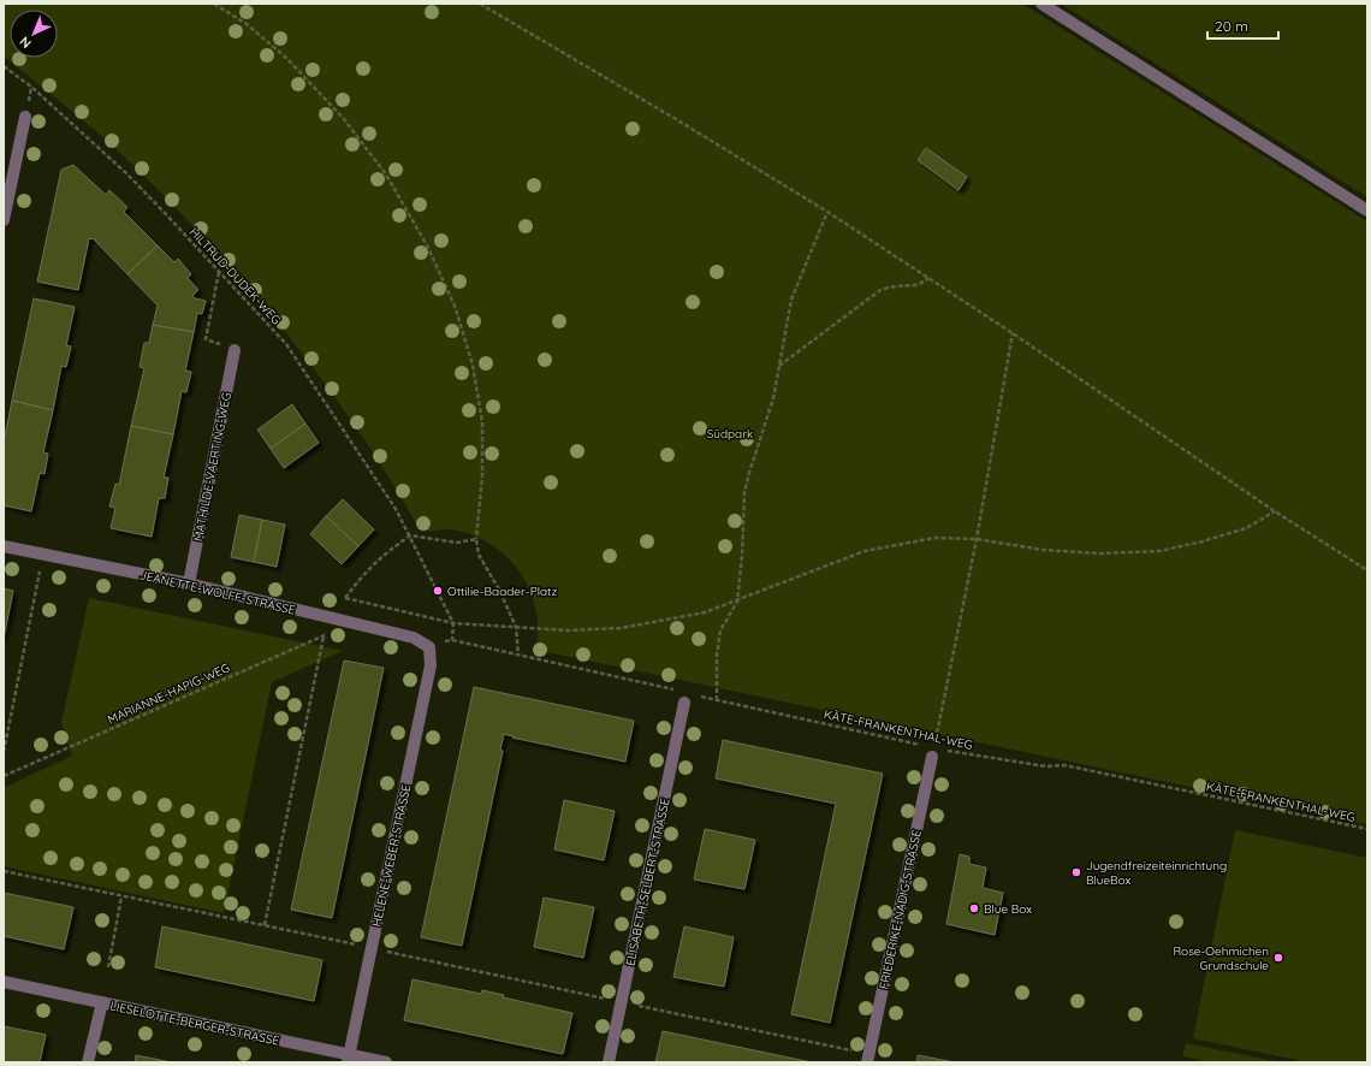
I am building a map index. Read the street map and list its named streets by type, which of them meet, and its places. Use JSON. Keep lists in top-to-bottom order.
{
  "streets": {
    "street": [
      "MATHILDE-VAERTING-WEG",
      "JEANETTE-WOLFF-STRASSE",
      "HELENE-WEBER-STRASSE",
      "ELISABETH-SELBERT-STRASSE",
      "FRIEDERIKE-NADIG-STRASSE",
      "LIESELOTTE-BERGER-STRASSE"
    ],
    "path": ["HILTRUD-DUDEK-WEG", "MARIANNE-HAPIG-WEG", "KÄTE-FRANKENTHAL-WEG"]
  },
  "crossings": [
    ["MATHILDE-VAERTING-WEG", "JEANETTE-WOLFF-STRASSE"],
    ["JEANETTE-WOLFF-STRASSE", "HELENE-WEBER-STRASSE"],
    ["KÄTE-FRANKENTHAL-WEG", "ELISABETH-SELBERT-STRASSE"],
    ["HELENE-WEBER-STRASSE", "LIESELOTTE-BERGER-STRASSE"]
  ],
  "parks": ["Südpark"],
  "places": [
    "Ottilie-Baader-Platz",
    "Jugendfreizeiteinrichtung BlueBox",
    "Blue Box",
    "Rose-Oehmichen Grundschule"
  ],
  "scale_bar": "20 m",
  "north": "bottom left"
}
